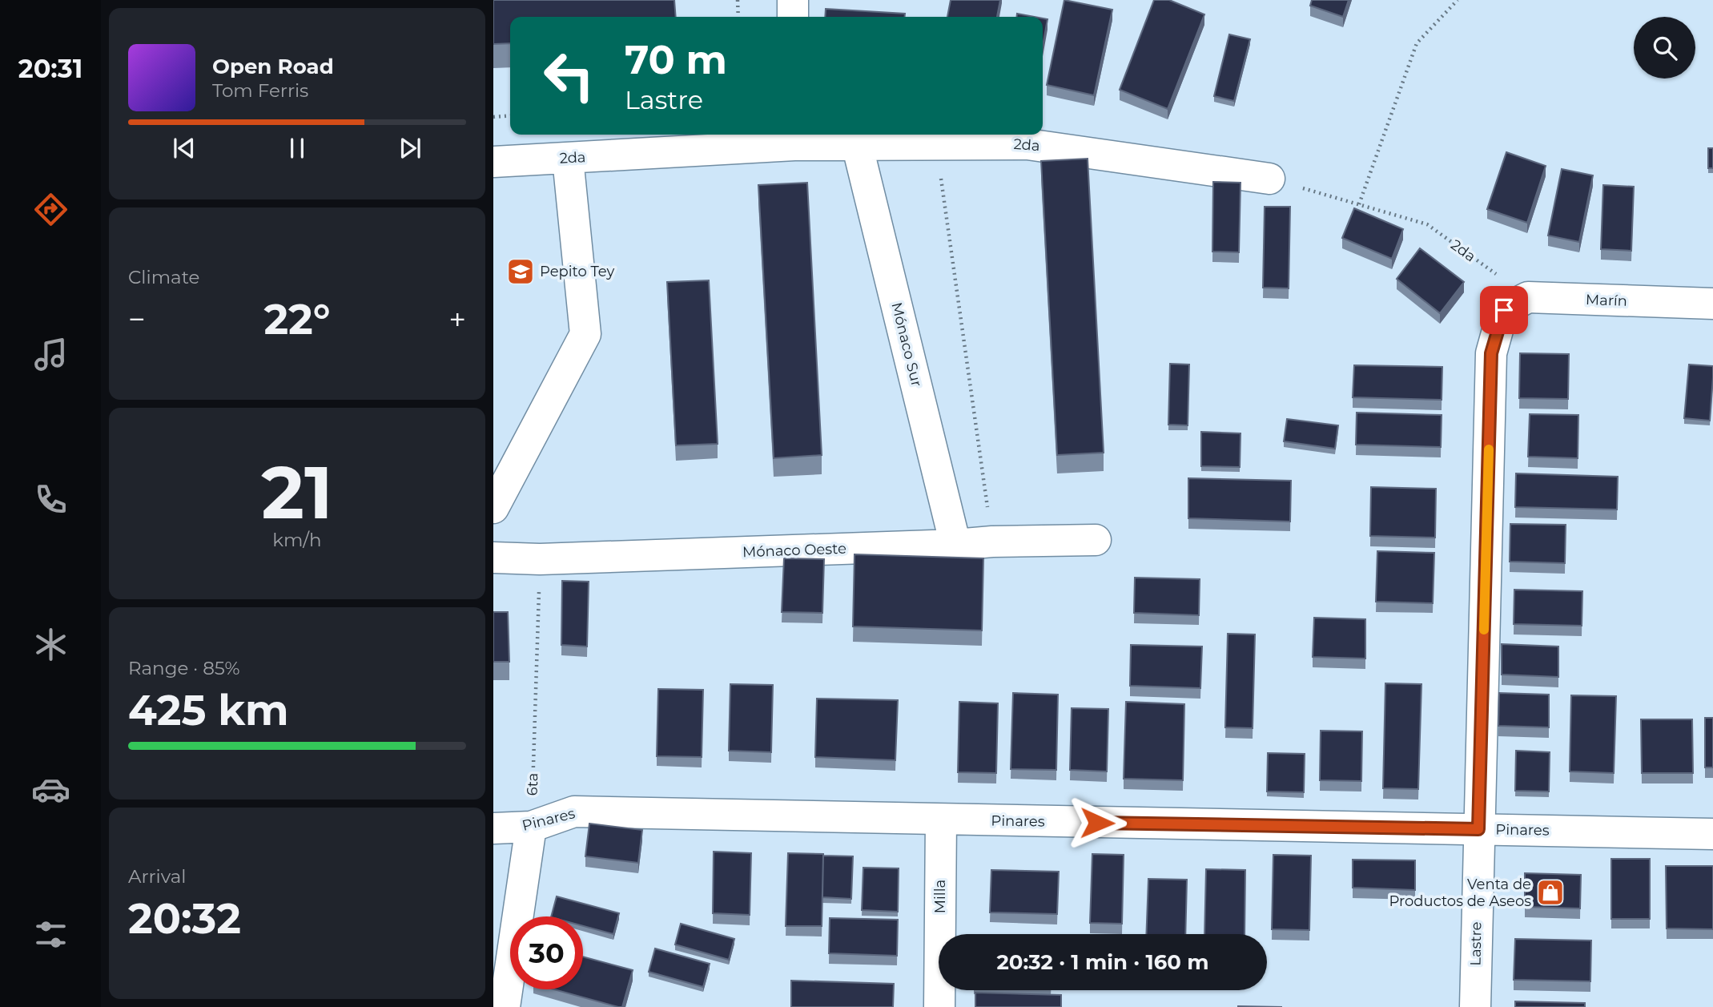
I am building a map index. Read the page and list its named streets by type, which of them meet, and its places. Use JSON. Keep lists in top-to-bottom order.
{
  "streets": {
    "street": [
      "2da",
      "Marín",
      "Mónaco Sur",
      "Mónaco Oeste",
      "Pinares",
      "Milla",
      "Lastre"
    ],
    "path": ["6ta"]
  },
  "crossings": [
    ["2da", "Marín"],
    ["2da", "Mónaco Sur"],
    ["2da", "Lastre"],
    ["Marín", "Lastre"],
    ["Mónaco Sur", "Mónaco Oeste"],
    ["Mónaco Oeste", "6ta"],
    ["6ta", "Pinares"],
    ["Pinares", "Milla"],
    ["Pinares", "Lastre"]
  ],
  "places": {
    "school or university": ["Pepito Tey"],
    "shop": ["Venta de Productos de Aseos"]
  },
  "page": {
    "tabs": "20:31",
    "turn": ["70 m", "Lastre"],
    "song": ["Open Road", "Tom Ferris"],
    "tile": [
      "Climate",
      ["21", "km/h"],
      ["Range · 85%", "425 km"],
      ["Arrival", "20:32"]
    ],
    "heat": ["−", "22°", "+"],
    "limit": "30",
    "trip": "20:32 · 1 min · 160 m"
  }
}
